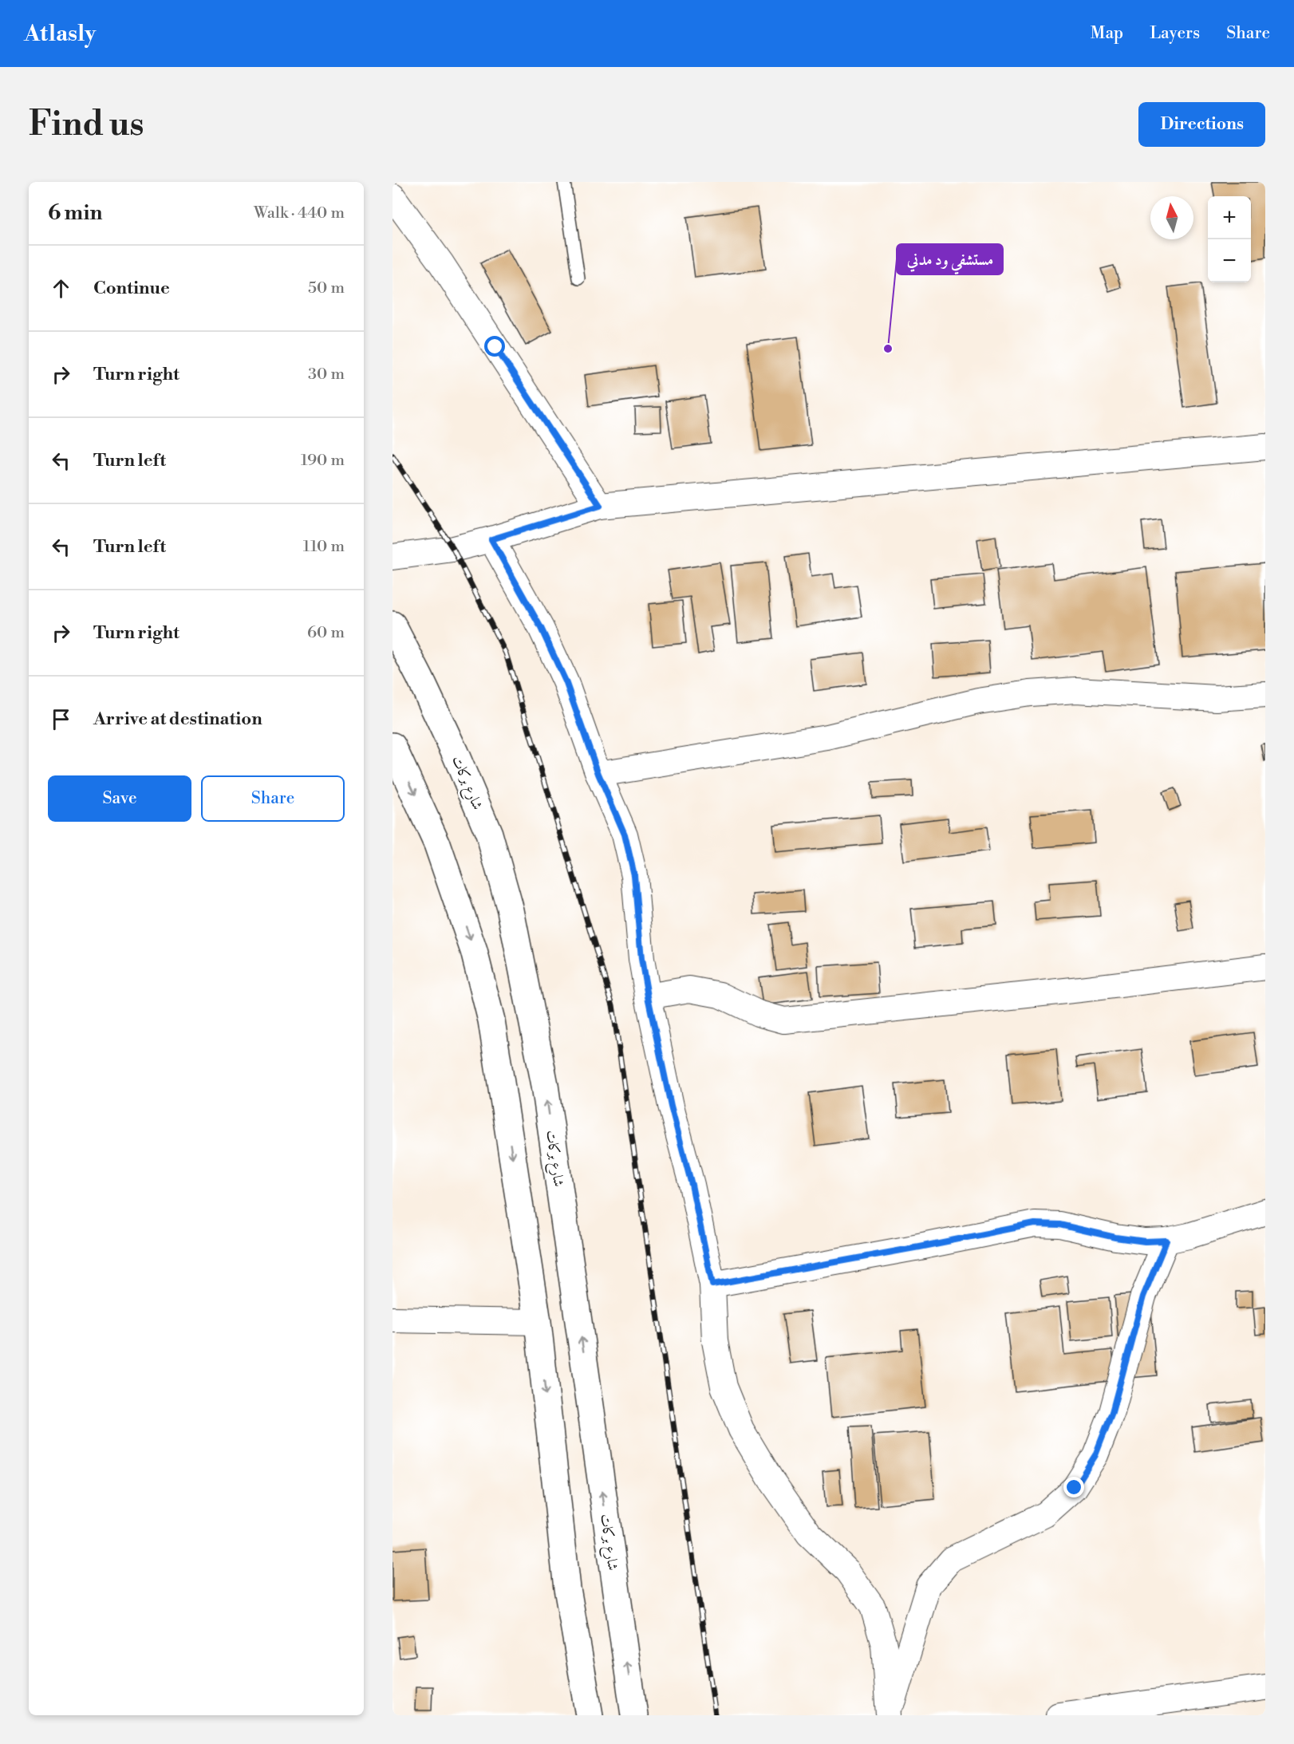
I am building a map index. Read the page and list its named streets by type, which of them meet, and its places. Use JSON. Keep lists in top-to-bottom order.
{
  "streets": {
    "main road": ["شارع بركات"]
  },
  "places": ["مستشفي ود مدني"],
  "north": "top",
  "page": {
    "header": "Atlasly",
    "nav": ["Map", "Layers", "Share"],
    "buttons": [
      "Directions",
      ["Save", "Share"]
    ],
    "title": "Find us",
    "heading": ["6 min", "Walk · 440 m"],
    "map_buttons": ["+", "−"],
    "list": [
      ["Continue", "50 m"],
      ["Turn right", "30 m"],
      ["Turn left", "190 m"],
      ["Turn left", "110 m"],
      ["Turn right", "60 m"],
      "Arrive at destination"
    ]
  }
}
